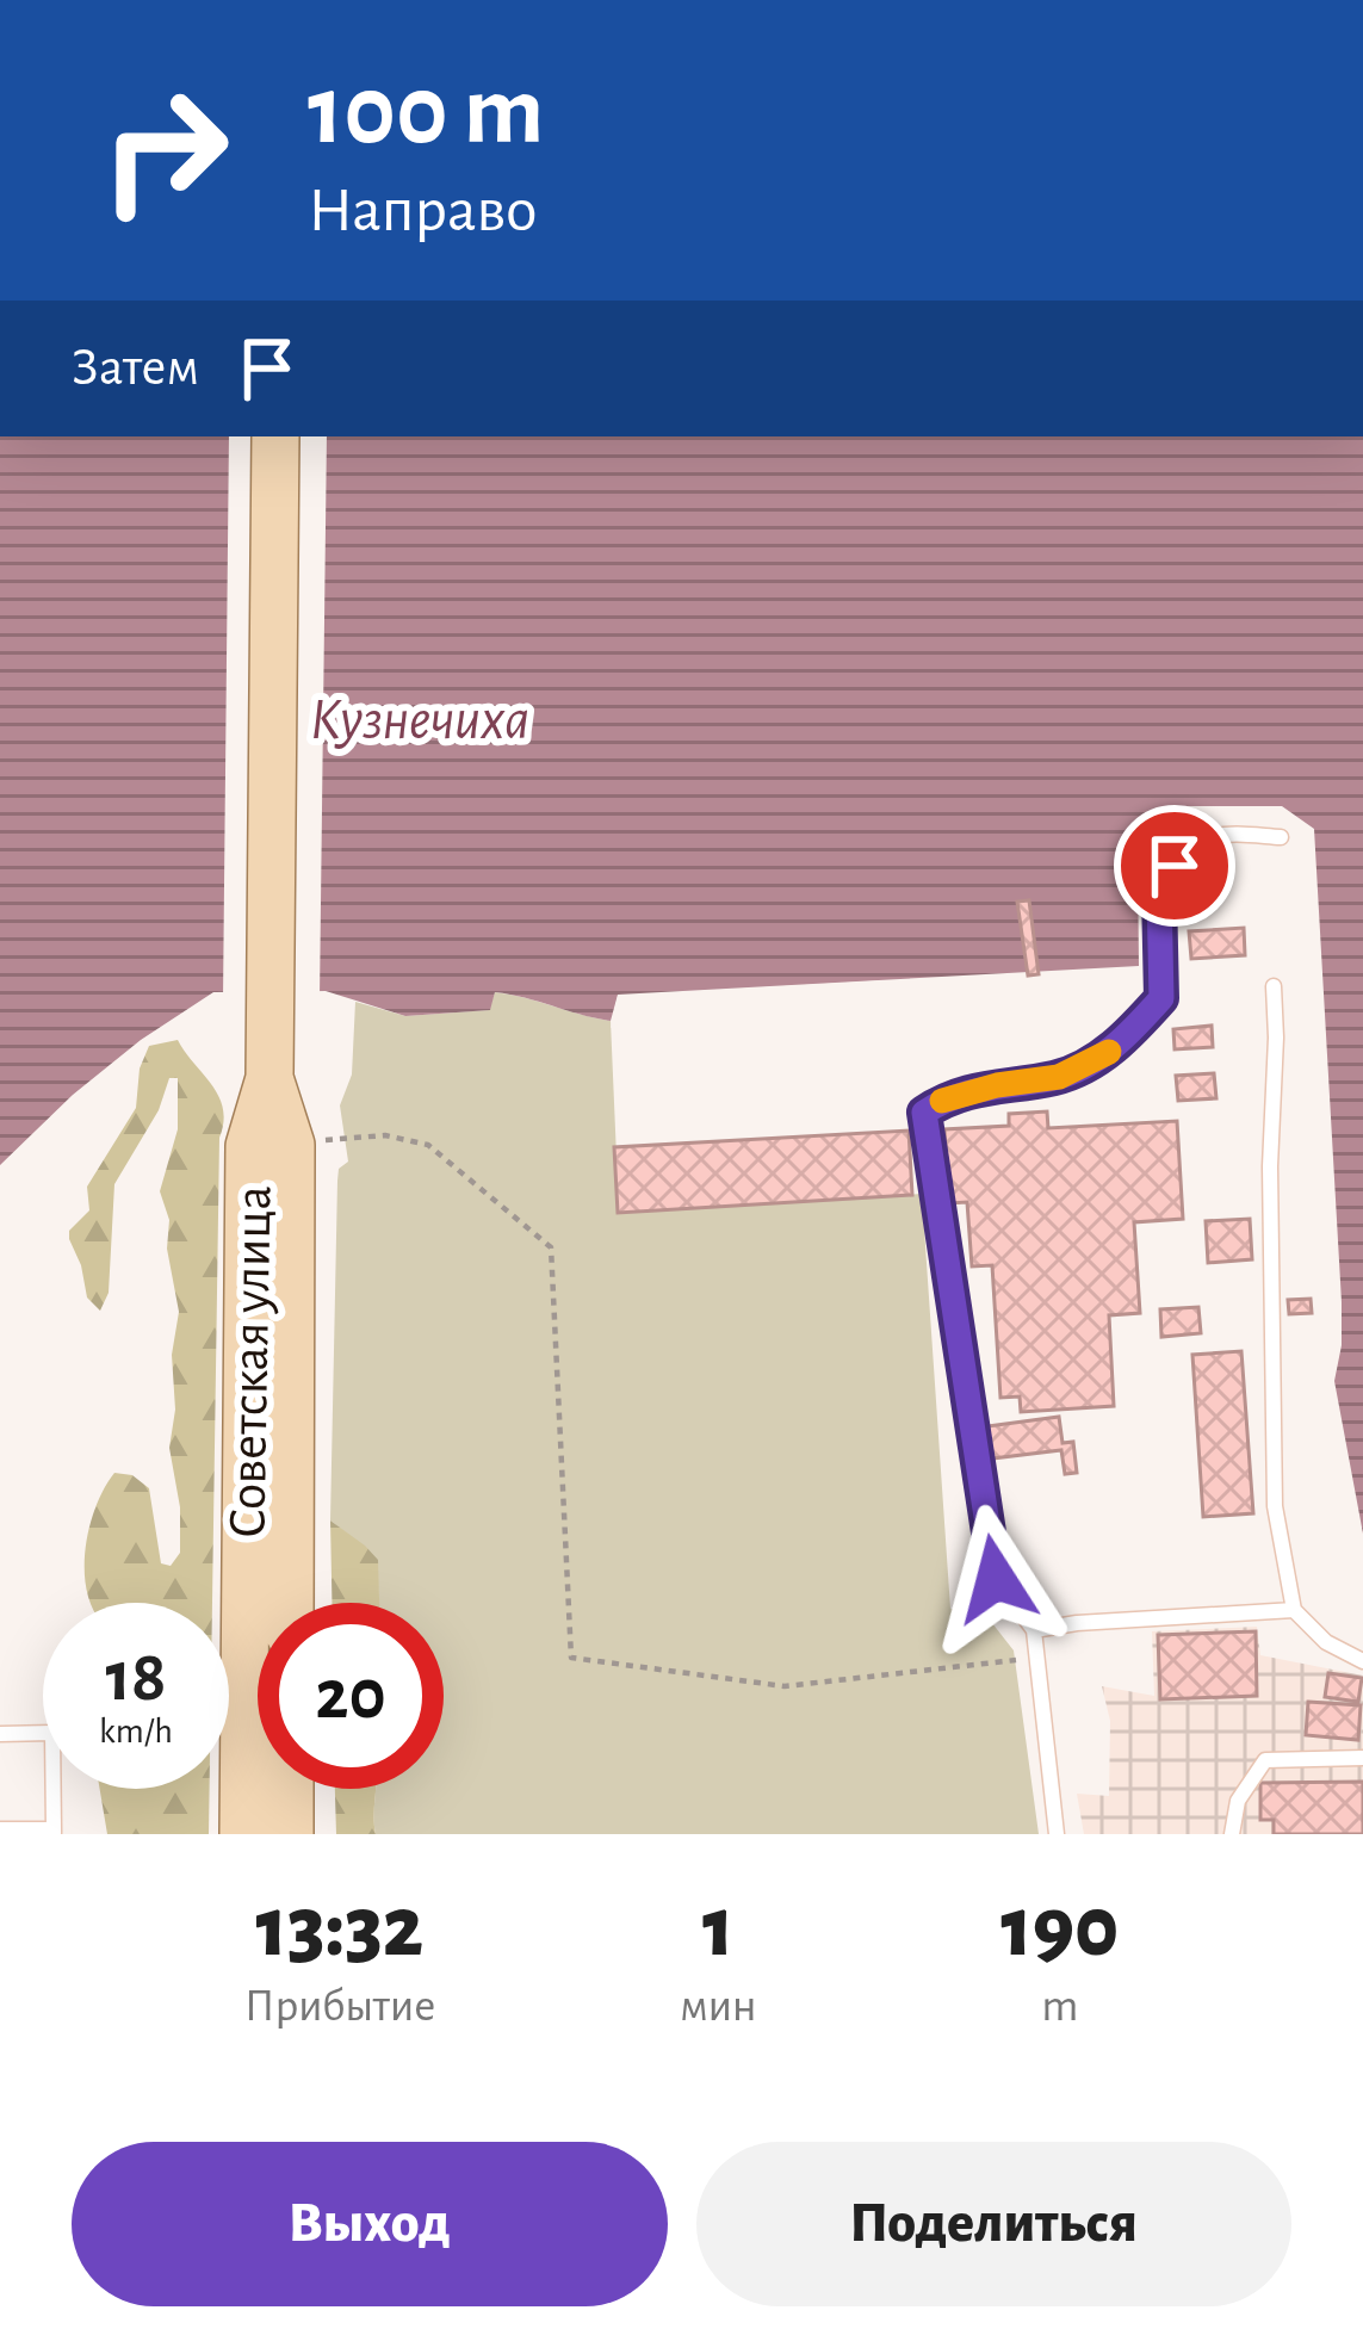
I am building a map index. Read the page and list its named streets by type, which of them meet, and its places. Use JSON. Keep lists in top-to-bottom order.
{
  "streets": {
    "main road": ["Советская улица"]
  },
  "water": ["Кузнечиха"],
  "page": {
    "turn": ["100 m", "Направо"],
    "then": "Затем",
    "speed": "18 km/h",
    "limit": "20",
    "eta": [
      "13:32",
      "Прибытие",
      "1",
      "мин",
      "190",
      "m"
    ],
    "buttons": ["Выход", "Поделиться"]
  }
}
